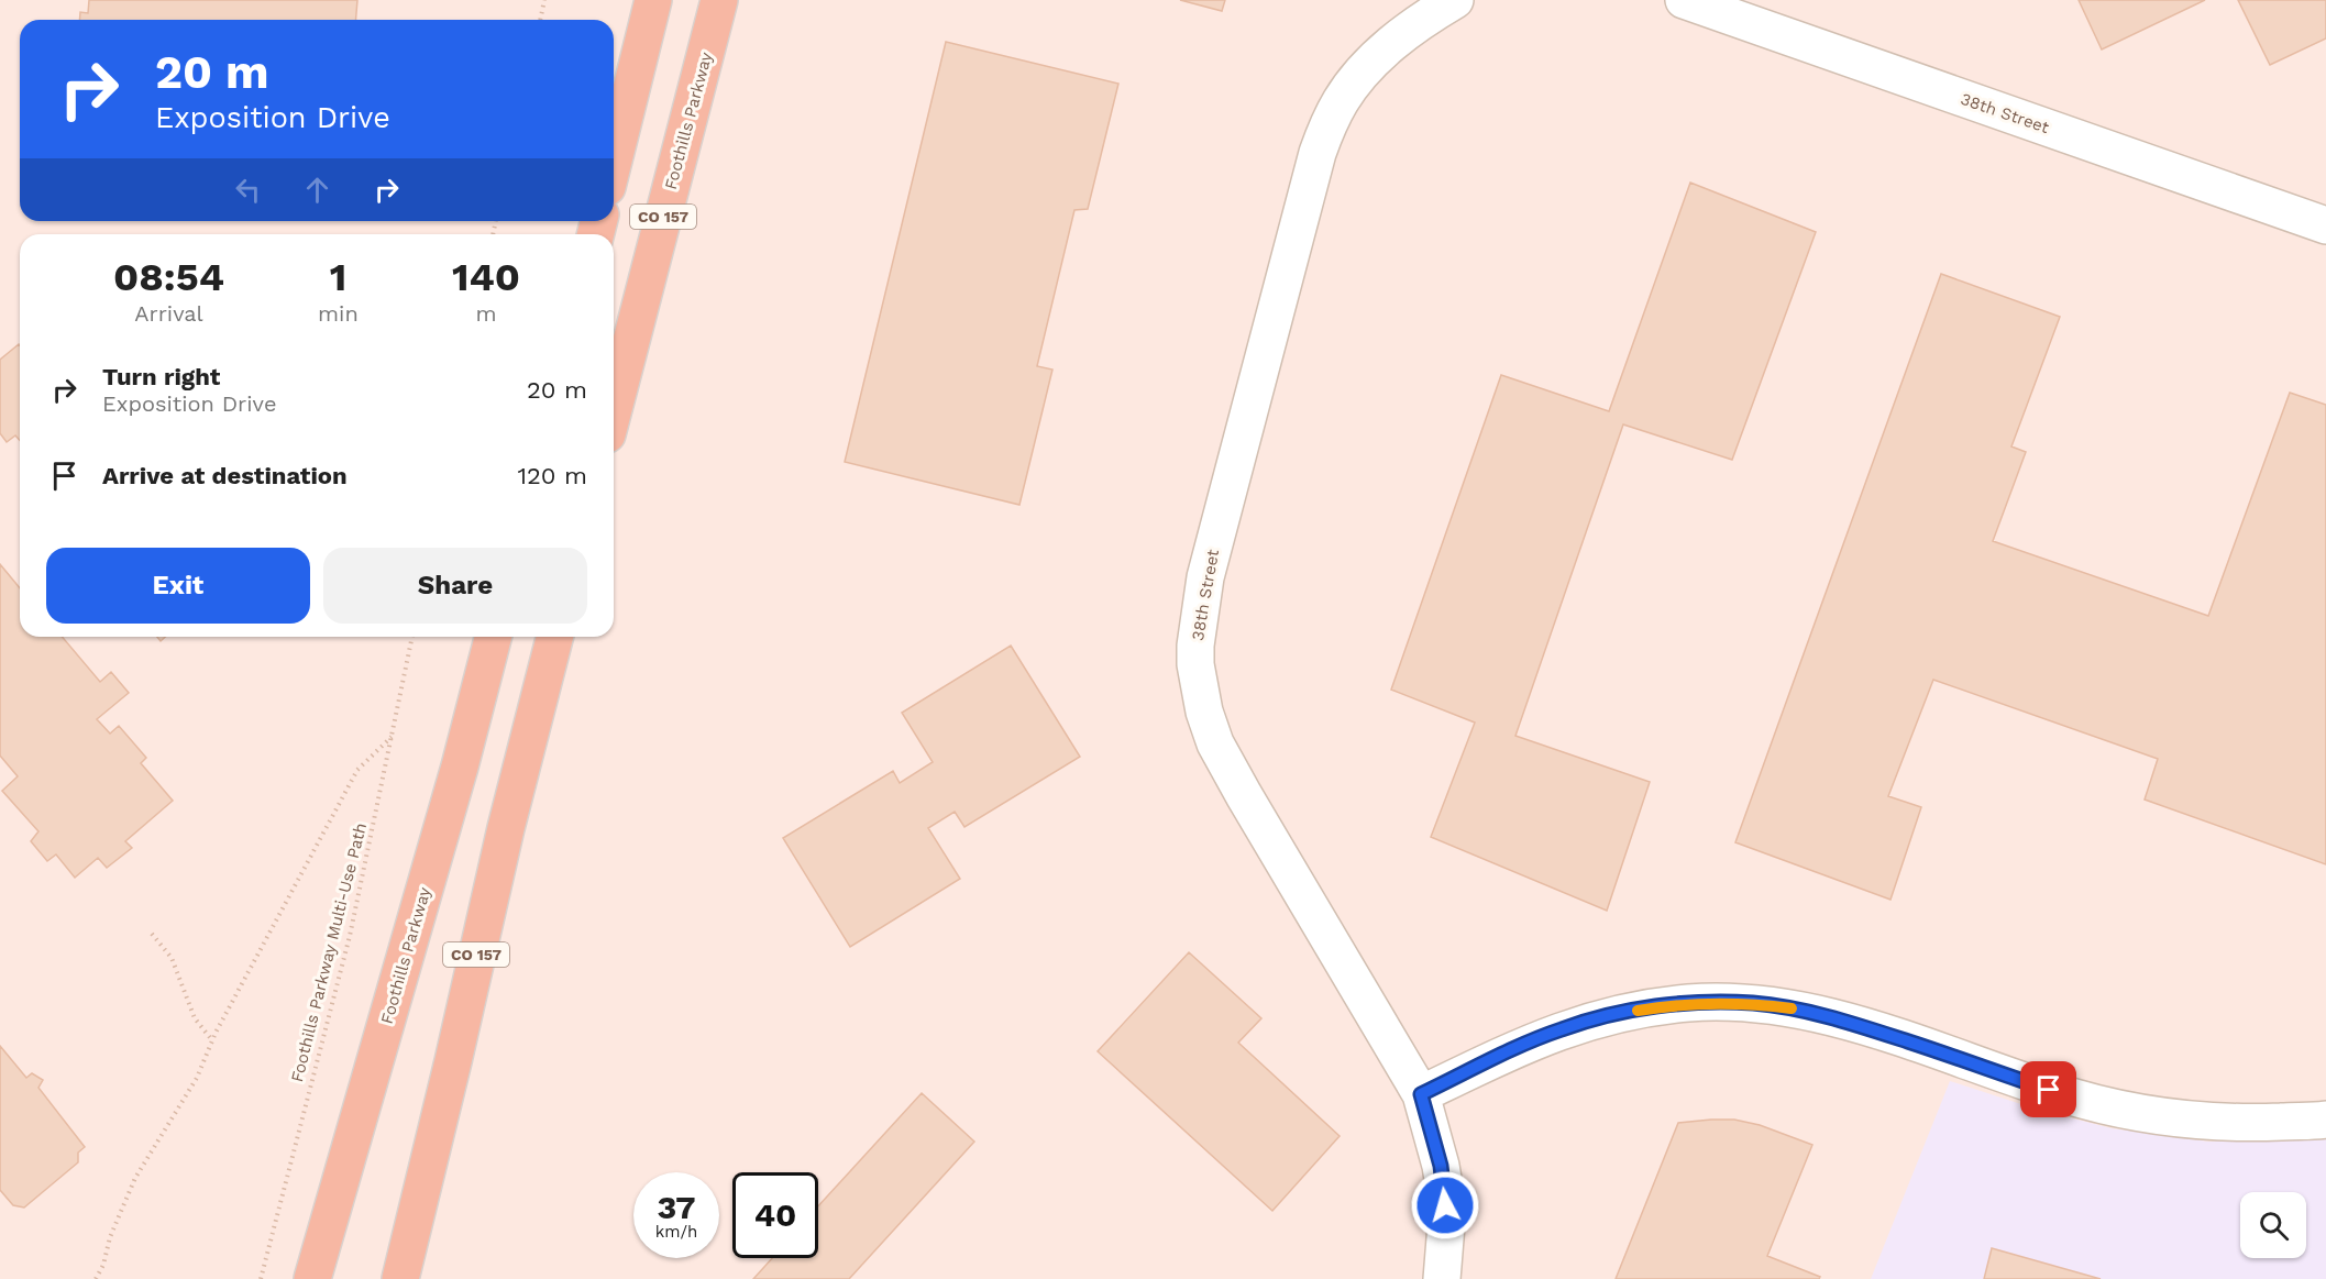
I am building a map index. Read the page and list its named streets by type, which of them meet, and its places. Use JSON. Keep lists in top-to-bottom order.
{
  "streets": {
    "highway": ["Foothills Parkway", "CO 157"],
    "street": ["38th Street"],
    "path": ["Foothills Parkway Multi-Use Path"]
  },
  "page": {
    "turn": ["20 m", "Exposition Drive"],
    "eta": [
      "08:54",
      "Arrival",
      "1",
      "min",
      "140",
      "m"
    ],
    "list": [
      {
        "name": "Turn right",
        "note": "Exposition Drive",
        "value": "20 m"
      },
      {
        "name": "Arrive at destination",
        "value": "120 m"
      }
    ],
    "buttons": ["Exit", "Share"],
    "speed": "37 km/h",
    "limit": "40"
  }
}
